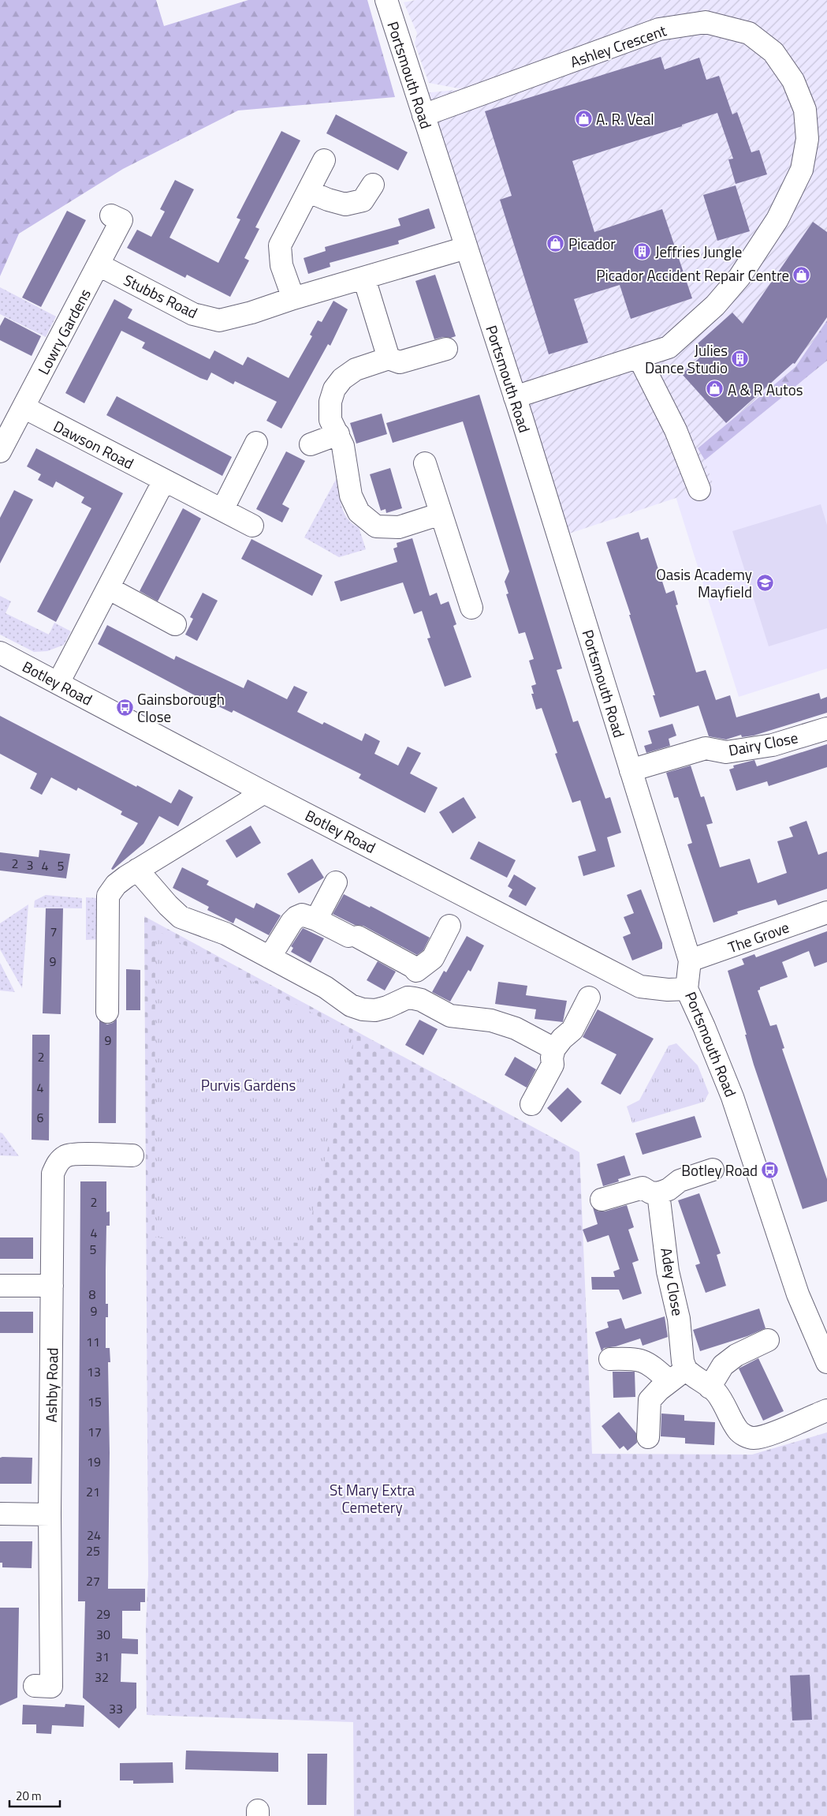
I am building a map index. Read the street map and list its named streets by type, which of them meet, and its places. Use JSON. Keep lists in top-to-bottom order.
{
  "streets": {
    "street": [
      "Ashley Crescent",
      "Portsmouth Road",
      "Stubbs Road",
      "Lowry Gardens",
      "Dawson Road",
      "Botley Road",
      "Dairy Close",
      "The Grove",
      "Adey Close",
      "Ashby Road"
    ]
  },
  "crossings": [
    ["Ashley Crescent", "Portsmouth Road"],
    ["Portsmouth Road", "Stubbs Road"],
    ["Portsmouth Road", "Botley Road"],
    ["Portsmouth Road", "Dairy Close"],
    ["Portsmouth Road", "The Grove"],
    ["Stubbs Road", "Lowry Gardens"],
    ["Lowry Gardens", "Dawson Road"]
  ],
  "parks": ["Purvis Gardens", "St Mary Extra Cemetery"],
  "places": {
    "shop": [
      "A. R. Veal",
      "Picador",
      "Picador Accident Repair Centre",
      "A & R Autos"
    ],
    "building": ["Jeffries Jungle", "Julies Dance Studio"],
    "school or university": ["Oasis Academy Mayfield"],
    "bus stop": ["Gainsborough Close", "Botley Road"]
  },
  "house_numbers": [
    "2",
    "3",
    "4",
    "5",
    "7",
    "9",
    "9",
    "2",
    "4",
    "6",
    "2",
    "4",
    "5",
    "8",
    "9",
    "11",
    "13",
    "15",
    "17",
    "19",
    "21",
    "24",
    "25",
    "27",
    "29",
    "30",
    "31",
    "32",
    "33"
  ],
  "scale_bar": "20 m"
}
